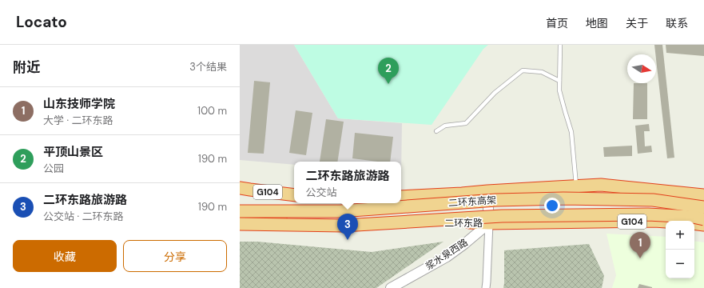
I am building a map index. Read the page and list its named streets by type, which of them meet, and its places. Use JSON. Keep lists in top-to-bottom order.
{
  "streets": {
    "highway": ["G104", "二环东高架", "二环东路"],
    "street": ["浆水泉西路"]
  },
  "crossings": [
    ["二环东高架", "二环东路"],
    ["二环东路", "浆水泉西路"]
  ],
  "north": "right",
  "page": {
    "header": "Locato",
    "nav": [
      "首页",
      "地图",
      "关于",
      "联系"
    ],
    "heading": ["附近", "3个结果"],
    "pins": ["2", "3", "1"],
    "list": [
      {
        "mark": "1",
        "name": "山东技师学院",
        "note": "大学 · 二环东路",
        "value": "100 m"
      },
      {
        "mark": "2",
        "name": "平顶山景区",
        "note": "公园",
        "value": "190 m"
      },
      {
        "mark": "3",
        "name": "二环东路旅游路",
        "note": "公交站 · 二环东路",
        "value": "190 m"
      }
    ],
    "popup": ["二环东路旅游路", "公交站"],
    "map_buttons": ["+", "−"],
    "buttons": ["收藏", "分享"]
  }
}
